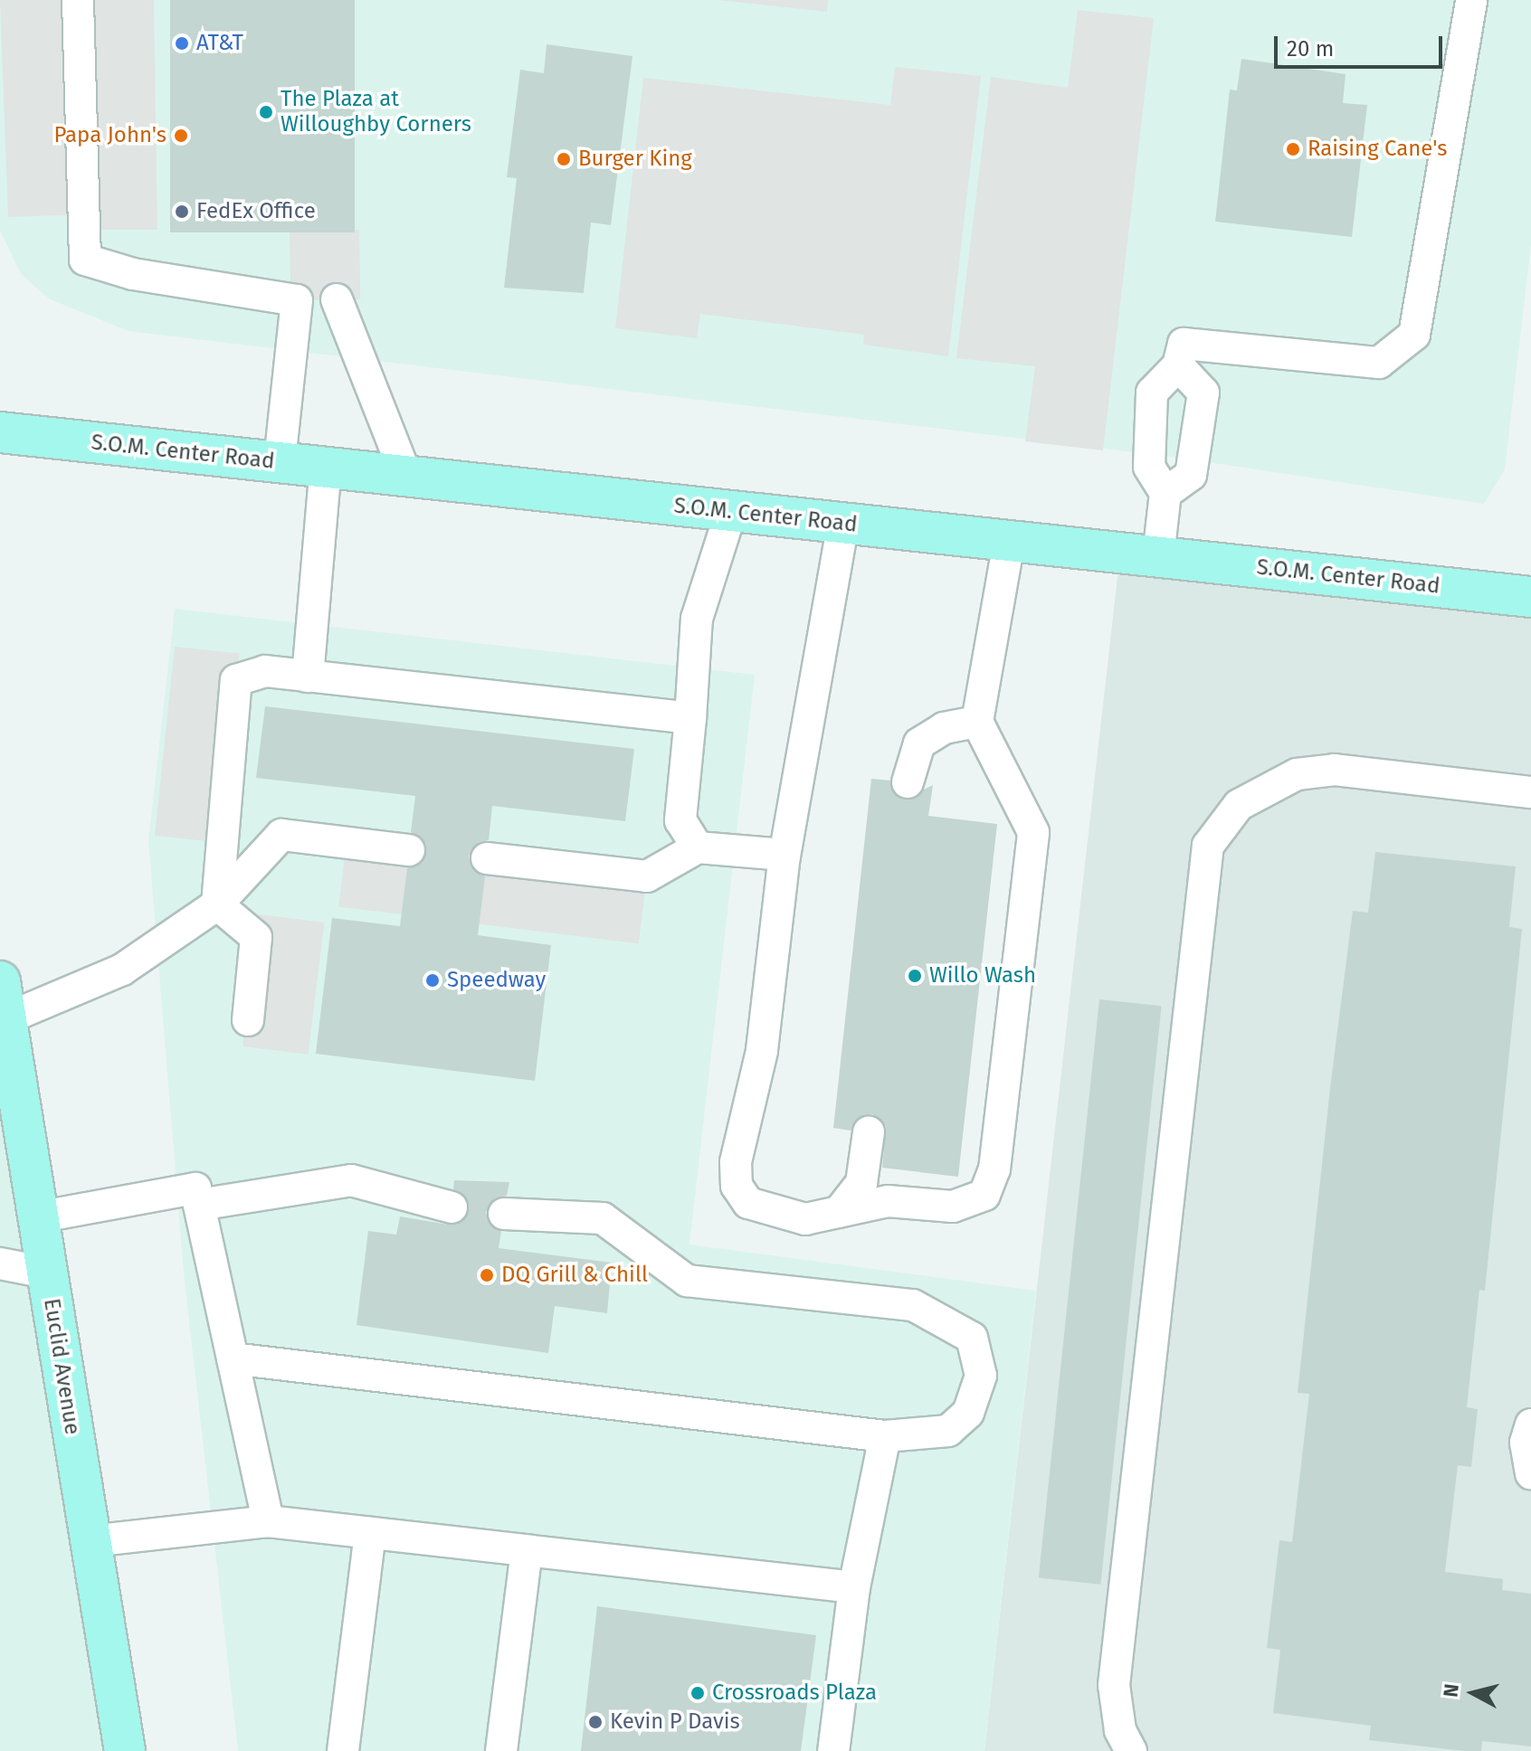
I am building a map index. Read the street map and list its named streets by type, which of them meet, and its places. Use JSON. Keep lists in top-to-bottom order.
{
  "streets": {
    "main road": ["S.O.M. Center Road", "Euclid Avenue"]
  },
  "places": [
    "AT&T",
    "The Plaza at Willoughby Corners",
    "Papa John's",
    "Raising Cane's",
    "Burger King",
    "FedEx Office",
    "Willo Wash",
    "Speedway",
    "DQ Grill & Chill",
    "Crossroads Plaza",
    "Kevin P Davis"
  ],
  "scale_bar": "20 m",
  "north": "left"
}
